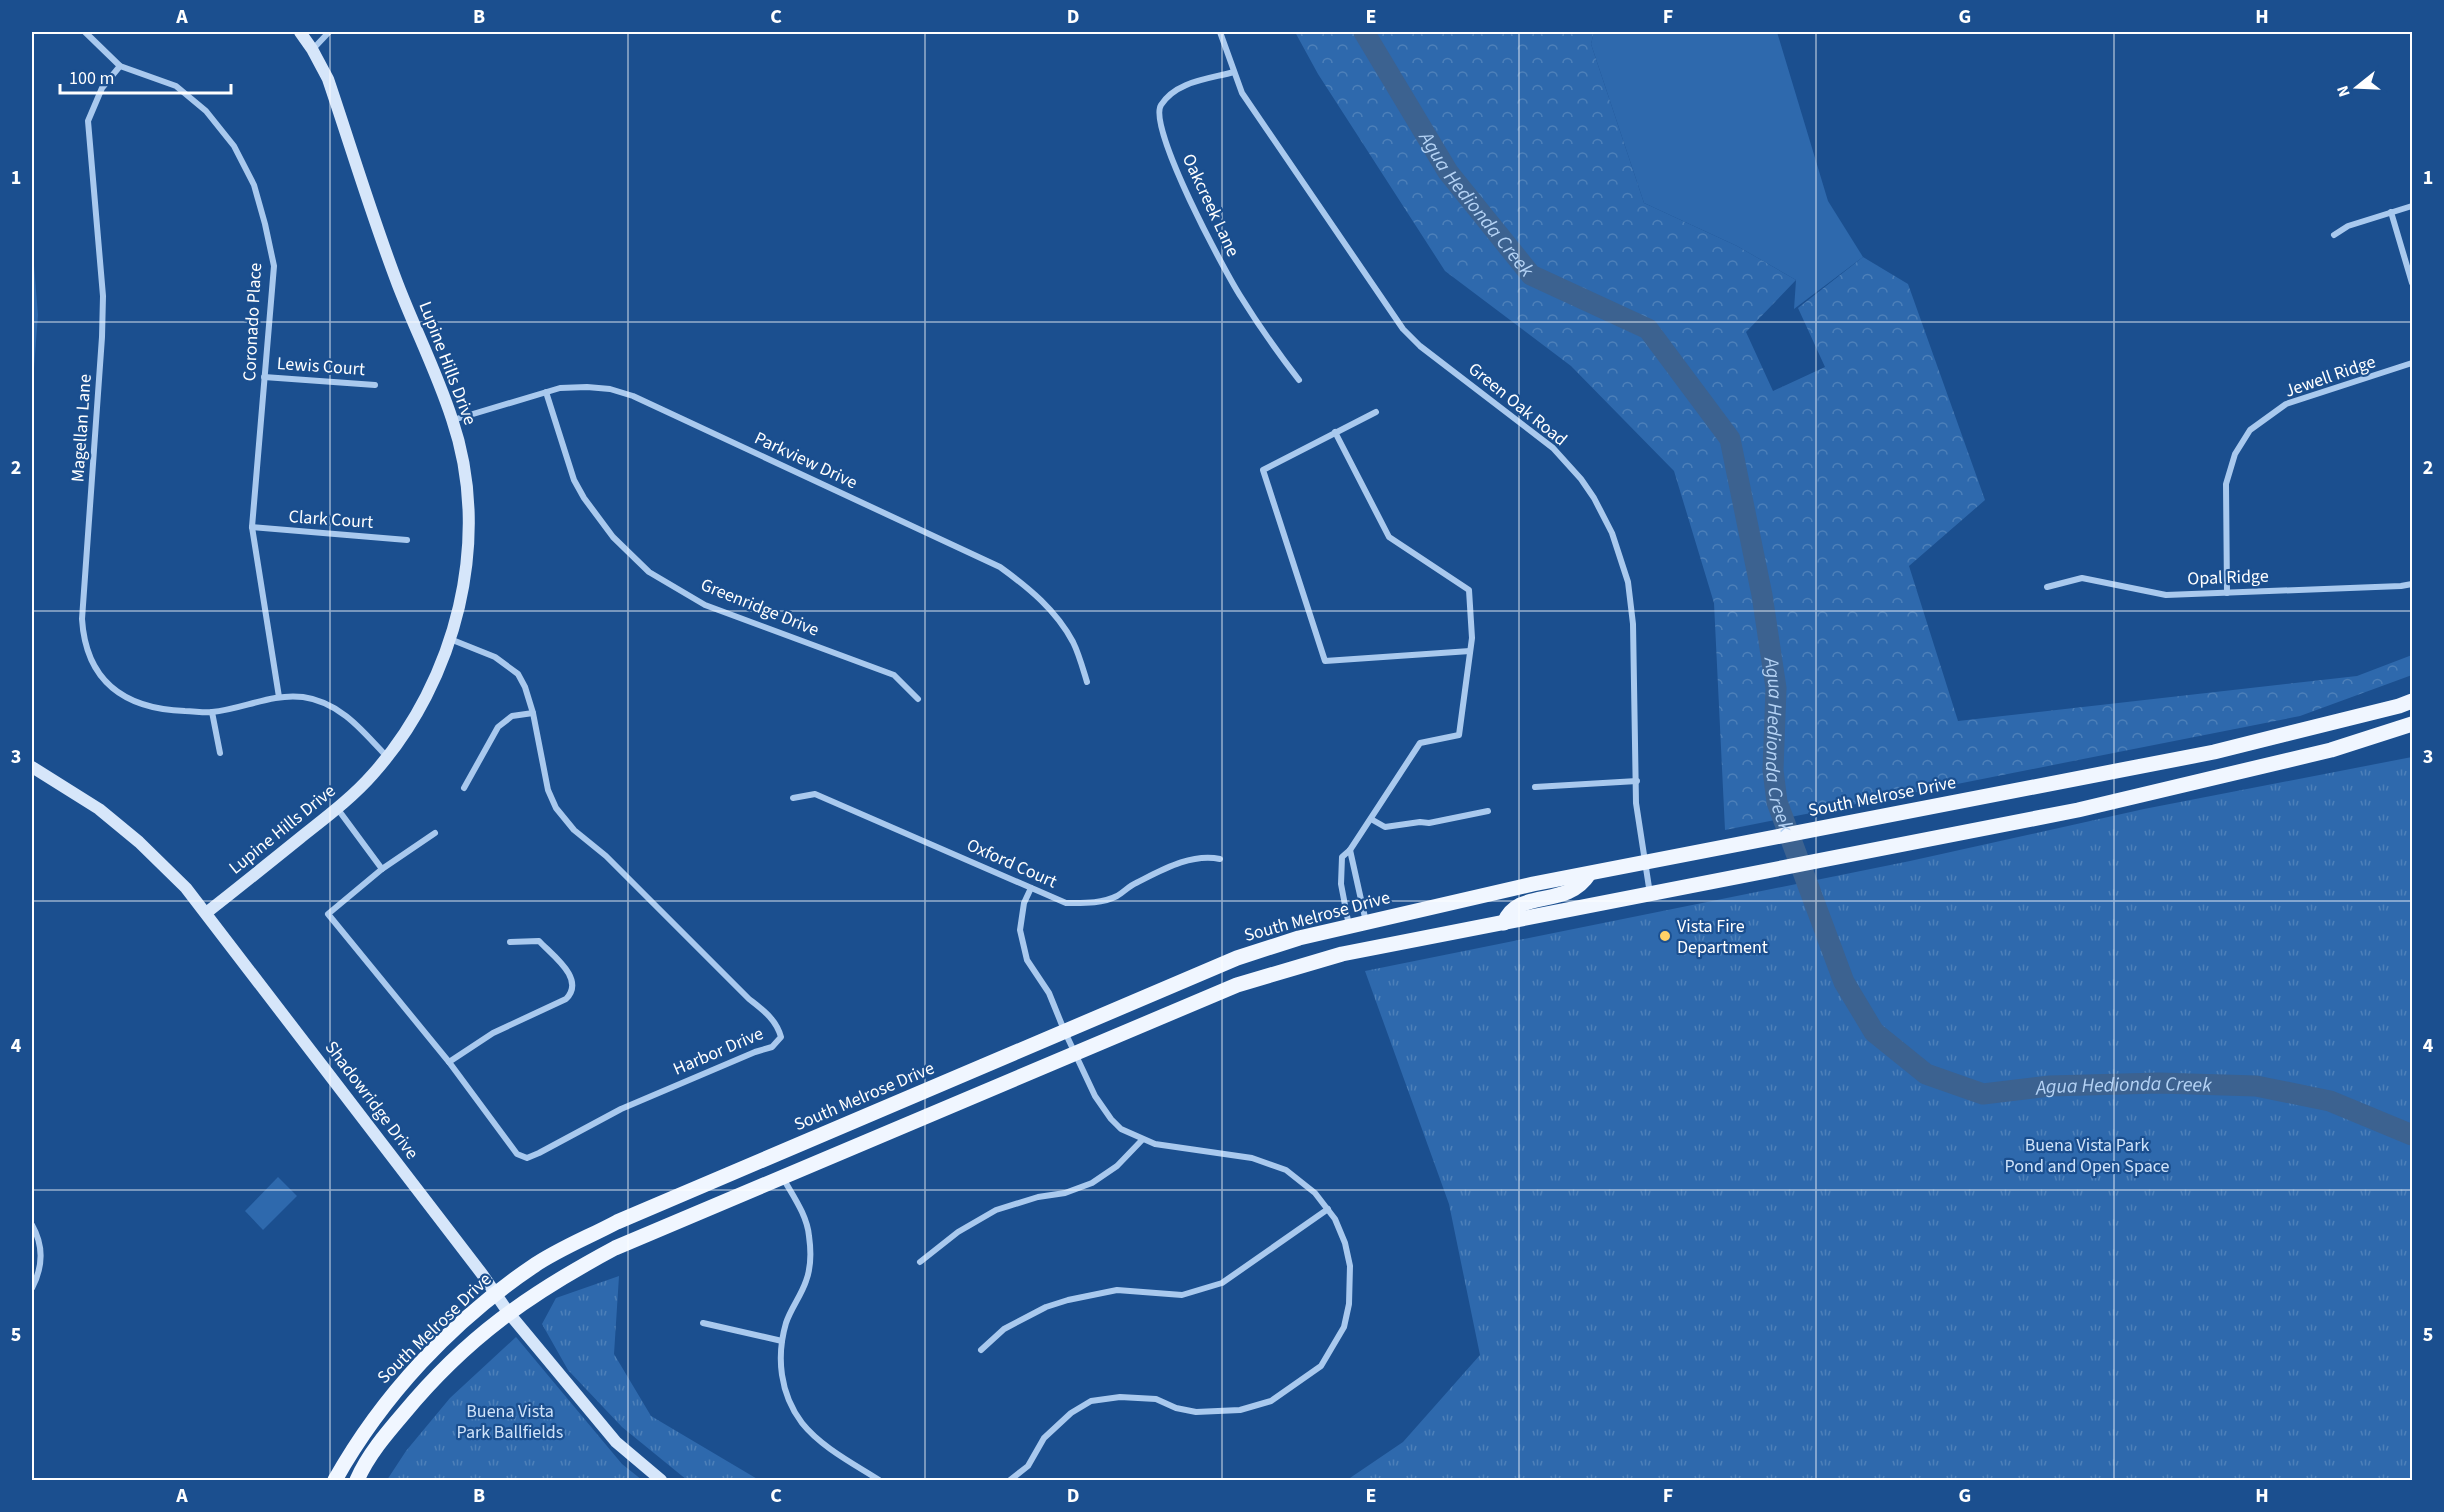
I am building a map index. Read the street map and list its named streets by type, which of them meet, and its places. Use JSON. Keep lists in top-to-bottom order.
{
  "streets": {
    "main road": ["South Melrose Drive"],
    "street": [
      "Oakcreek Lane",
      "Coronado Place",
      "Lupine Hills Drive",
      "Lewis Court",
      "Jewell Ridge",
      "Green Oak Road",
      "Magellan Lane",
      "Parkview Drive",
      "Clark Court",
      "Opal Ridge",
      "Greenridge Drive",
      "Oxford Court",
      "Harbor Drive",
      "Shadowridge Drive"
    ]
  },
  "crossings": [
    ["Oakcreek Lane", "Green Oak Road"],
    ["Coronado Place", "Lewis Court"],
    ["Coronado Place", "Magellan Lane"],
    ["Coronado Place", "Clark Court"],
    ["Lupine Hills Drive", "Magellan Lane"],
    ["Lupine Hills Drive", "Parkview Drive"],
    ["Lupine Hills Drive", "Harbor Drive"],
    ["Lupine Hills Drive", "Shadowridge Drive"],
    ["Jewell Ridge", "Opal Ridge"],
    ["Green Oak Road", "South Melrose Drive"],
    ["Parkview Drive", "Greenridge Drive"],
    ["South Melrose Drive", "Shadowridge Drive"]
  ],
  "water": ["Agua Hedionda Creek"],
  "parks": ["Buena Vista Park Pond and Open Space", "Buena Vista Park Ballfields"],
  "places": ["Vista Fire Department"],
  "scale_bar": "100 m",
  "north": "left",
  "grid": {
    "columns": [
      "A",
      "B",
      "C",
      "D",
      "E",
      "F",
      "G",
      "H"
    ],
    "rows": [
      "1",
      "2",
      "3",
      "4",
      "5"
    ]
  }
}
